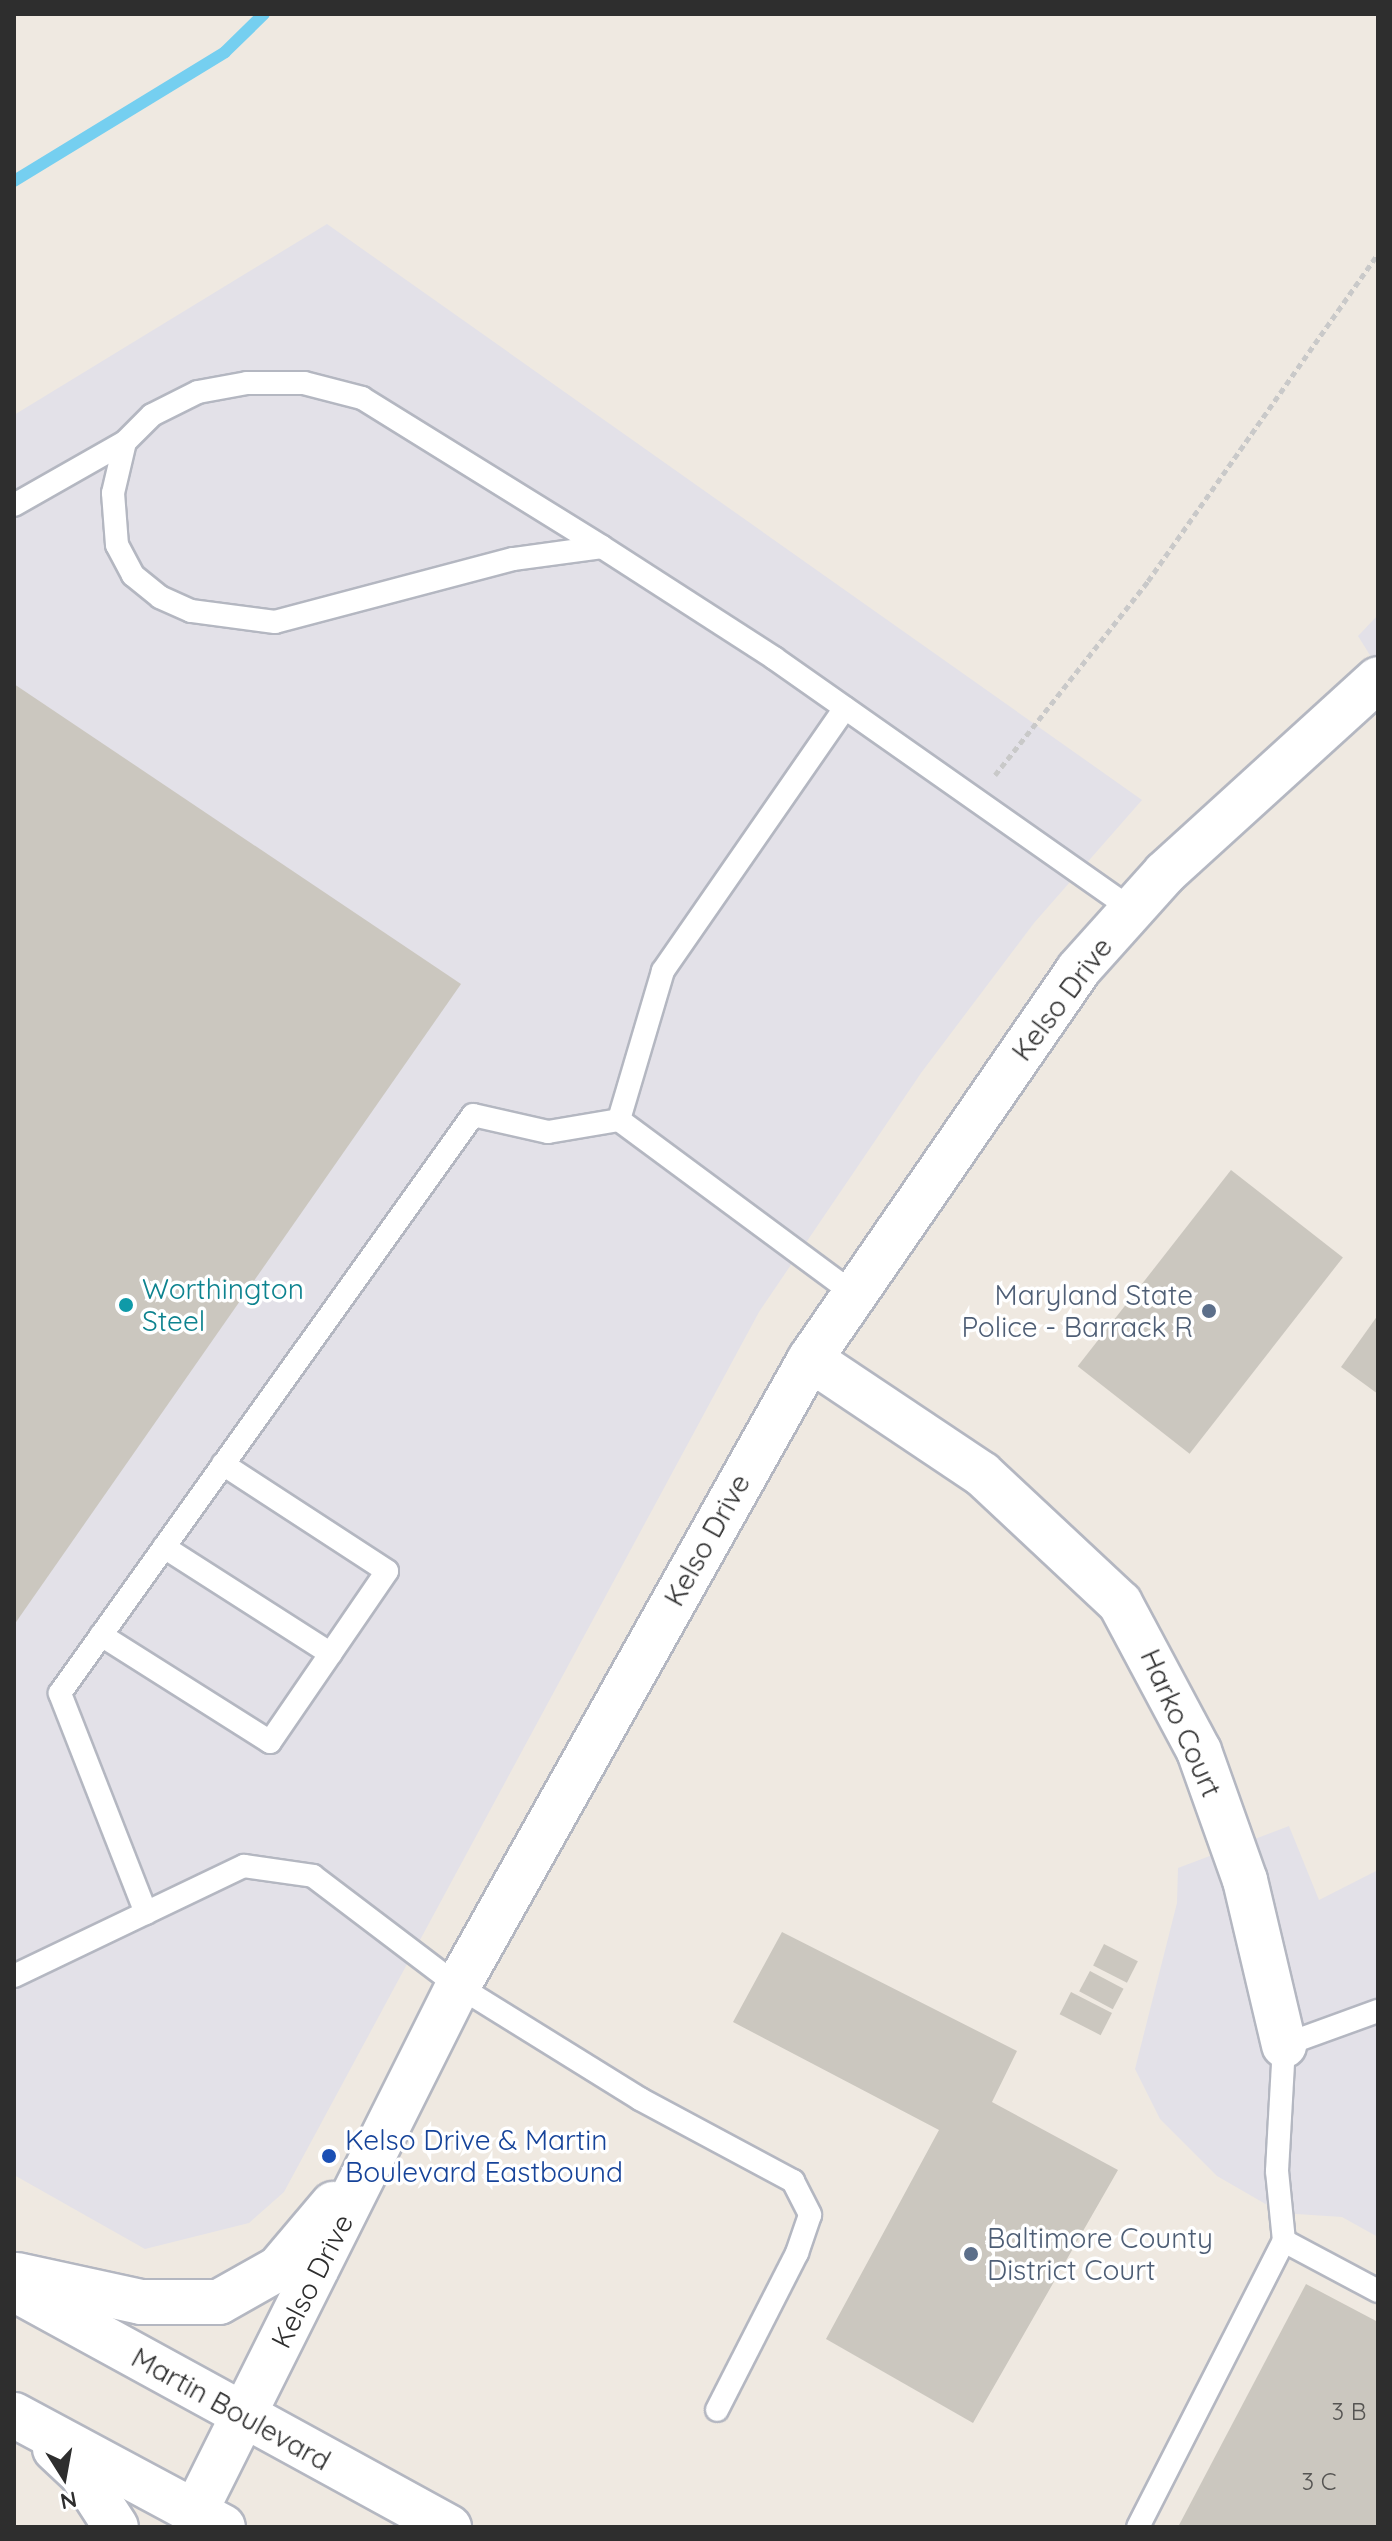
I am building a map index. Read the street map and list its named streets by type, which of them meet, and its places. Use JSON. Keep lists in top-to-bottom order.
{
  "streets": {
    "street": ["Kelso Drive", "Harko Court", "Martin Boulevard"]
  },
  "crossings": [
    ["Kelso Drive", "Harko Court"],
    ["Kelso Drive", "Martin Boulevard"]
  ],
  "places": [
    "Worthington Steel",
    "Maryland State Police - Barrack R",
    "Kelso Drive & Martin Boulevard Eastbound",
    "Baltimore County District Court"
  ],
  "house_numbers": ["3 B", "3 C"],
  "north": "bottom"
}
